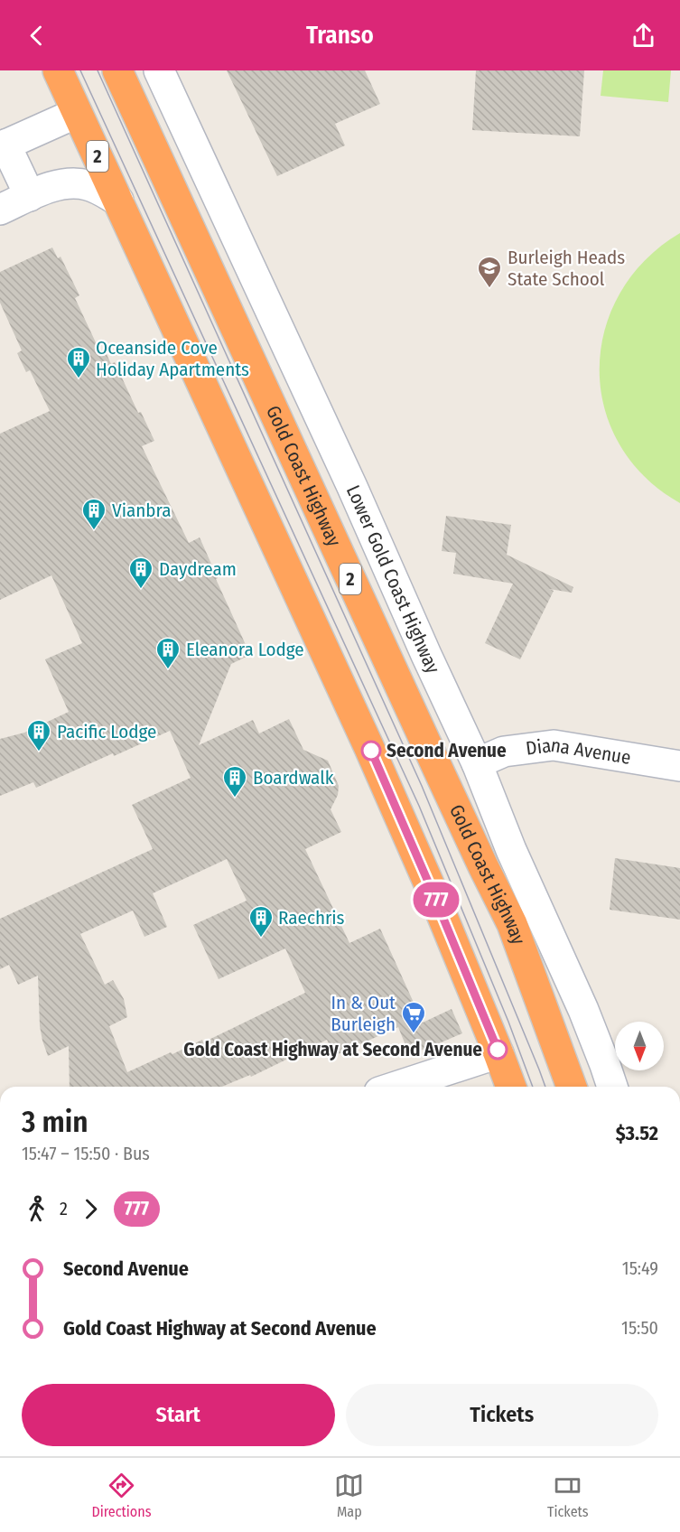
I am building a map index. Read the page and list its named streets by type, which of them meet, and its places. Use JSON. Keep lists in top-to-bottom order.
{
  "streets": {
    "highway": ["2", "Gold Coast Highway"],
    "street": ["Lower Gold Coast Highway", "Diana Avenue"]
  },
  "crossings": [
    ["Lower Gold Coast Highway", "Diana Avenue"]
  ],
  "places": {
    "school or university": ["Burleigh Heads State School"],
    "building": [
      "Oceanside Cove Holiday Apartments",
      "Vianbra",
      "Daydream",
      "Eleanora Lodge",
      "Pacific Lodge",
      "Boardwalk",
      "Raechris"
    ],
    "other": ["Second Avenue", "Gold Coast Highway at Second Avenue"],
    "supermarket": ["In & Out Burleigh"]
  },
  "lines": ["bus line 777"],
  "north": "bottom",
  "page": {
    "header": "Transo",
    "on_map": "777",
    "heading": ["3 min", "15:47 – 15:50 · Bus", "$3.52"],
    "legs": ["2", "777"],
    "list": [
      {
        "name": "Second Avenue",
        "value": "15:49"
      },
      {
        "name": "Gold Coast Highway at Second Avenue",
        "value": "15:50"
      }
    ],
    "buttons": ["Start", "Tickets"],
    "tabs": ["Directions", "Map", "Tickets"]
  }
}
